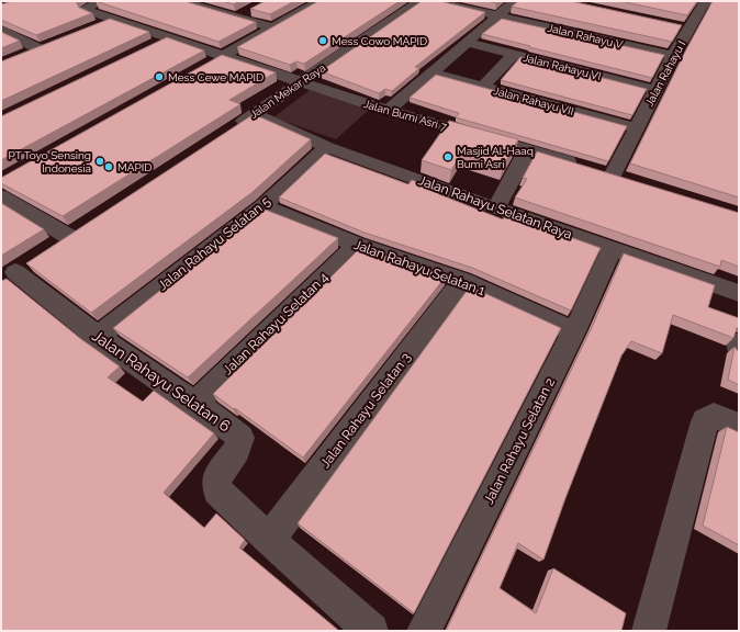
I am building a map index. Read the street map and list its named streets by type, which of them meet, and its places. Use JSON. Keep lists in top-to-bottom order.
{
  "streets": {
    "street": [
      "Jalan Rahayu V",
      "Jalan Rahayu VI",
      "Jalan Rahayu I",
      "Jalan Mekar Raya",
      "Jalan Rahayu VII",
      "Jalan Bumi Asri 7",
      "Jalan Rahayu Selatan Raya",
      "Jalan Rahayu Selatan 5",
      "Jalan Rahayu Selatan 1",
      "Jalan Rahayu Selatan 4",
      "Jalan Rahayu Selatan 6",
      "Jalan Rahayu Selatan 3",
      "Jalan Rahayu Selatan 2"
    ]
  },
  "crossings": [
    ["Jalan Rahayu V", "Jalan Rahayu I"],
    ["Jalan Rahayu VI", "Jalan Rahayu I"],
    ["Jalan Rahayu I", "Jalan Rahayu VII"],
    ["Jalan Rahayu I", "Jalan Bumi Asri 7"],
    ["Jalan Mekar Raya", "Jalan Bumi Asri 7"],
    ["Jalan Mekar Raya", "Jalan Rahayu Selatan Raya"],
    ["Jalan Rahayu Selatan Raya", "Jalan Rahayu Selatan 5"],
    ["Jalan Rahayu Selatan Raya", "Jalan Rahayu Selatan 2"],
    ["Jalan Rahayu Selatan 5", "Jalan Rahayu Selatan 1"],
    ["Jalan Rahayu Selatan 5", "Jalan Rahayu Selatan 6"],
    ["Jalan Rahayu Selatan 1", "Jalan Rahayu Selatan 4"],
    ["Jalan Rahayu Selatan 1", "Jalan Rahayu Selatan 3"],
    ["Jalan Rahayu Selatan 1", "Jalan Rahayu Selatan 2"],
    ["Jalan Rahayu Selatan 4", "Jalan Rahayu Selatan 6"],
    ["Jalan Rahayu Selatan 6", "Jalan Rahayu Selatan 3"]
  ],
  "places": [
    "Mess Cowo MAPID",
    "Mess Cewe MAPID",
    "Masjid Al-Haaq Bumi Asri",
    "PT Toyo Sensing Indonesia",
    "MAPID"
  ]
}
